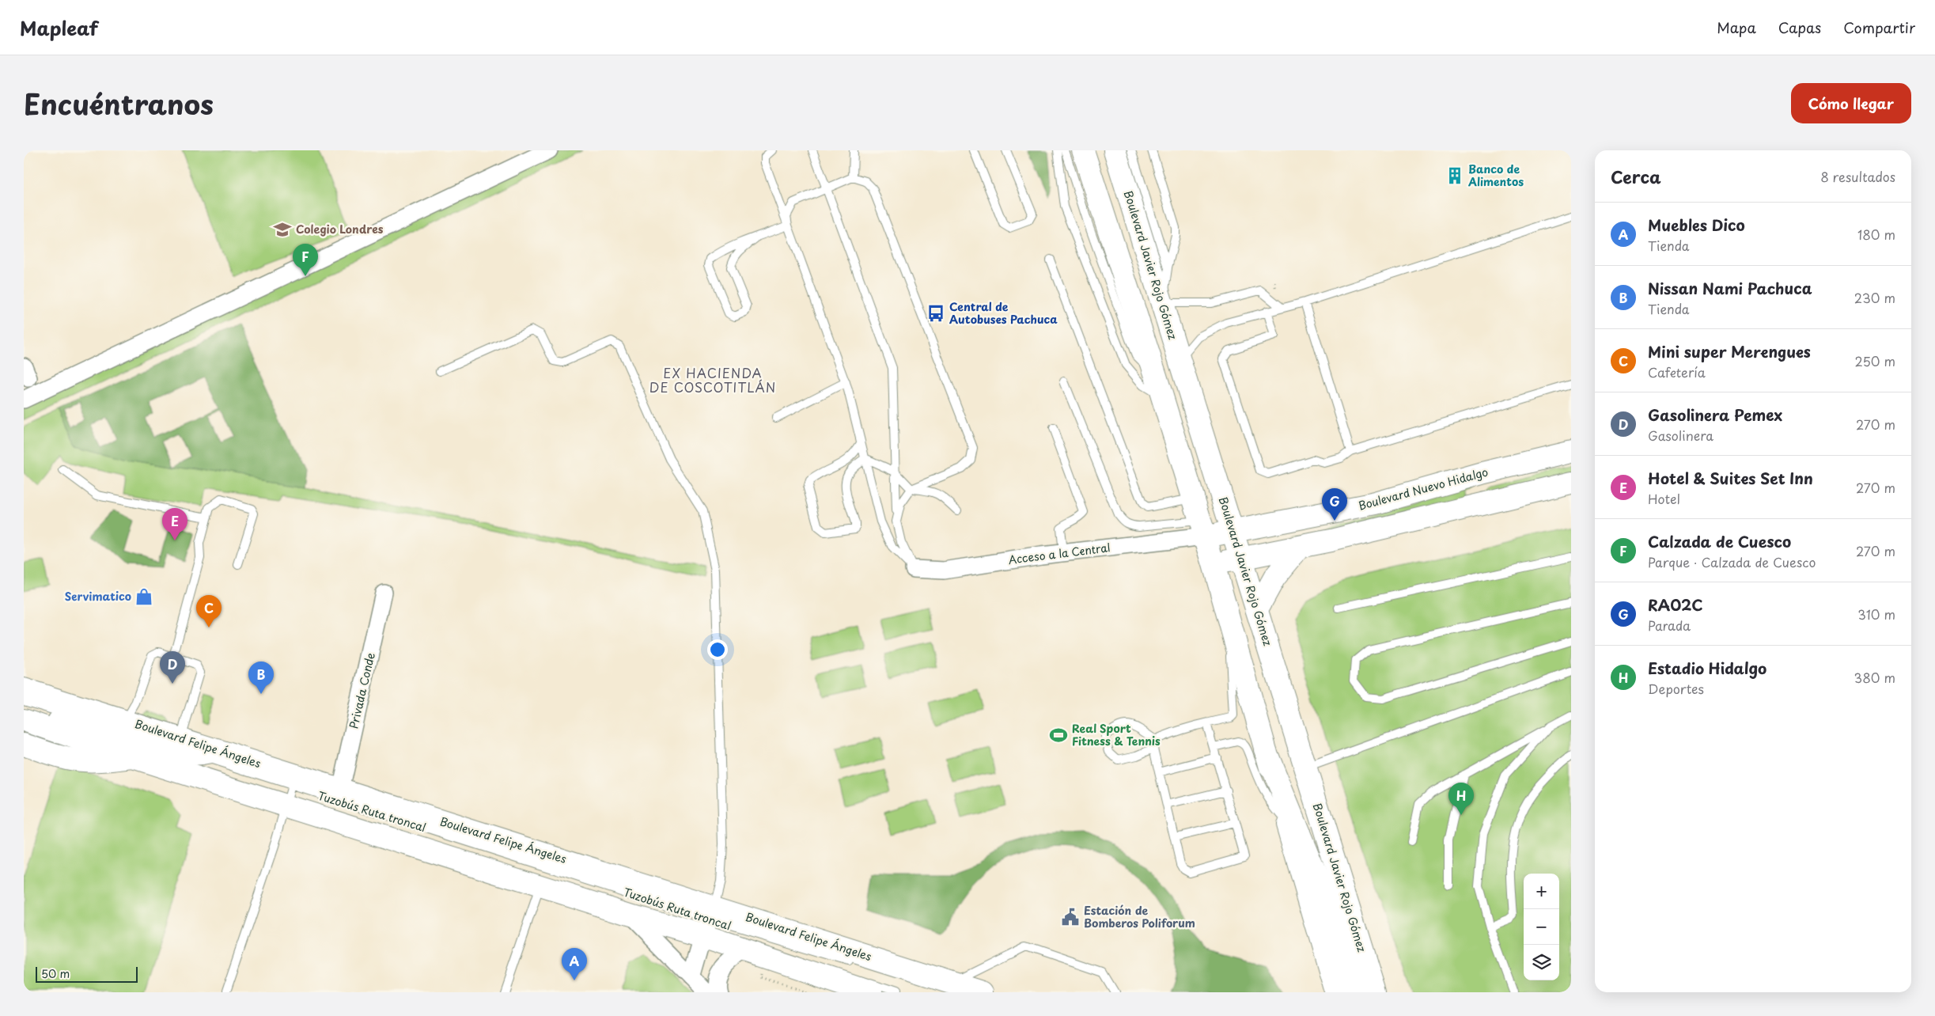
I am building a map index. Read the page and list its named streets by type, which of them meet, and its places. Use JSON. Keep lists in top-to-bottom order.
{
  "streets": {
    "main road": ["Boulevard Javier Rojo Gómez", "Boulevard Nuevo Hidalgo", "Boulevard Felipe Ángeles"],
    "street": ["Acceso a la Central", "Privada Conde"],
    "lane": ["Tuzobús Ruta troncal"]
  },
  "crossings": [
    ["Boulevard Javier Rojo Gómez", "Boulevard Nuevo Hidalgo"],
    ["Boulevard Nuevo Hidalgo", "Acceso a la Central"],
    ["Privada Conde", "Boulevard Felipe Ángeles"],
    ["Boulevard Felipe Ángeles", "Tuzobús Ruta troncal"]
  ],
  "districts": ["EX HACIENDA DE COSCOTITLÁN"],
  "places": {
    "building": ["Banco de Alimentos"],
    "school or university": ["Colegio Londres"],
    "bus stop": ["Central de Autobuses Pachuca"],
    "shop": ["Servimatico"],
    "sports": ["Real Sport Fitness & Tennis"],
    "public building": ["Estación de Bomberos Poliforum"]
  },
  "scale_bar": "50 m",
  "page": {
    "header": "Mapleaf",
    "nav": ["Mapa", "Capas", "Compartir"],
    "title": "Encuéntranos",
    "buttons": "Cómo llegar",
    "heading": ["Cerca", "8 resultados"],
    "list": [
      {
        "mark": "A",
        "name": "Muebles Dico",
        "note": "Tienda",
        "value": "180 m"
      },
      {
        "mark": "B",
        "name": "Nissan Nami Pachuca",
        "note": "Tienda",
        "value": "230 m"
      },
      {
        "mark": "C",
        "name": "Mini super Merengues",
        "note": "Cafetería",
        "value": "250 m"
      },
      {
        "mark": "D",
        "name": "Gasolinera Pemex",
        "note": "Gasolinera",
        "value": "270 m"
      },
      {
        "mark": "E",
        "name": "Hotel & Suites Set Inn",
        "note": "Hotel",
        "value": "270 m"
      },
      {
        "mark": "F",
        "name": "Calzada de Cuesco",
        "note": "Parque · Calzada de Cuesco",
        "value": "270 m"
      },
      {
        "mark": "G",
        "name": "RA02C",
        "note": "Parada",
        "value": "310 m"
      },
      {
        "mark": "H",
        "name": "Estadio Hidalgo",
        "note": "Deportes",
        "value": "380 m"
      }
    ],
    "pins": [
      "F",
      "G",
      "E",
      "C",
      "D",
      "B",
      "H",
      "A"
    ],
    "map_buttons": ["+", "−"],
    "scale": "50 m"
  }
}
